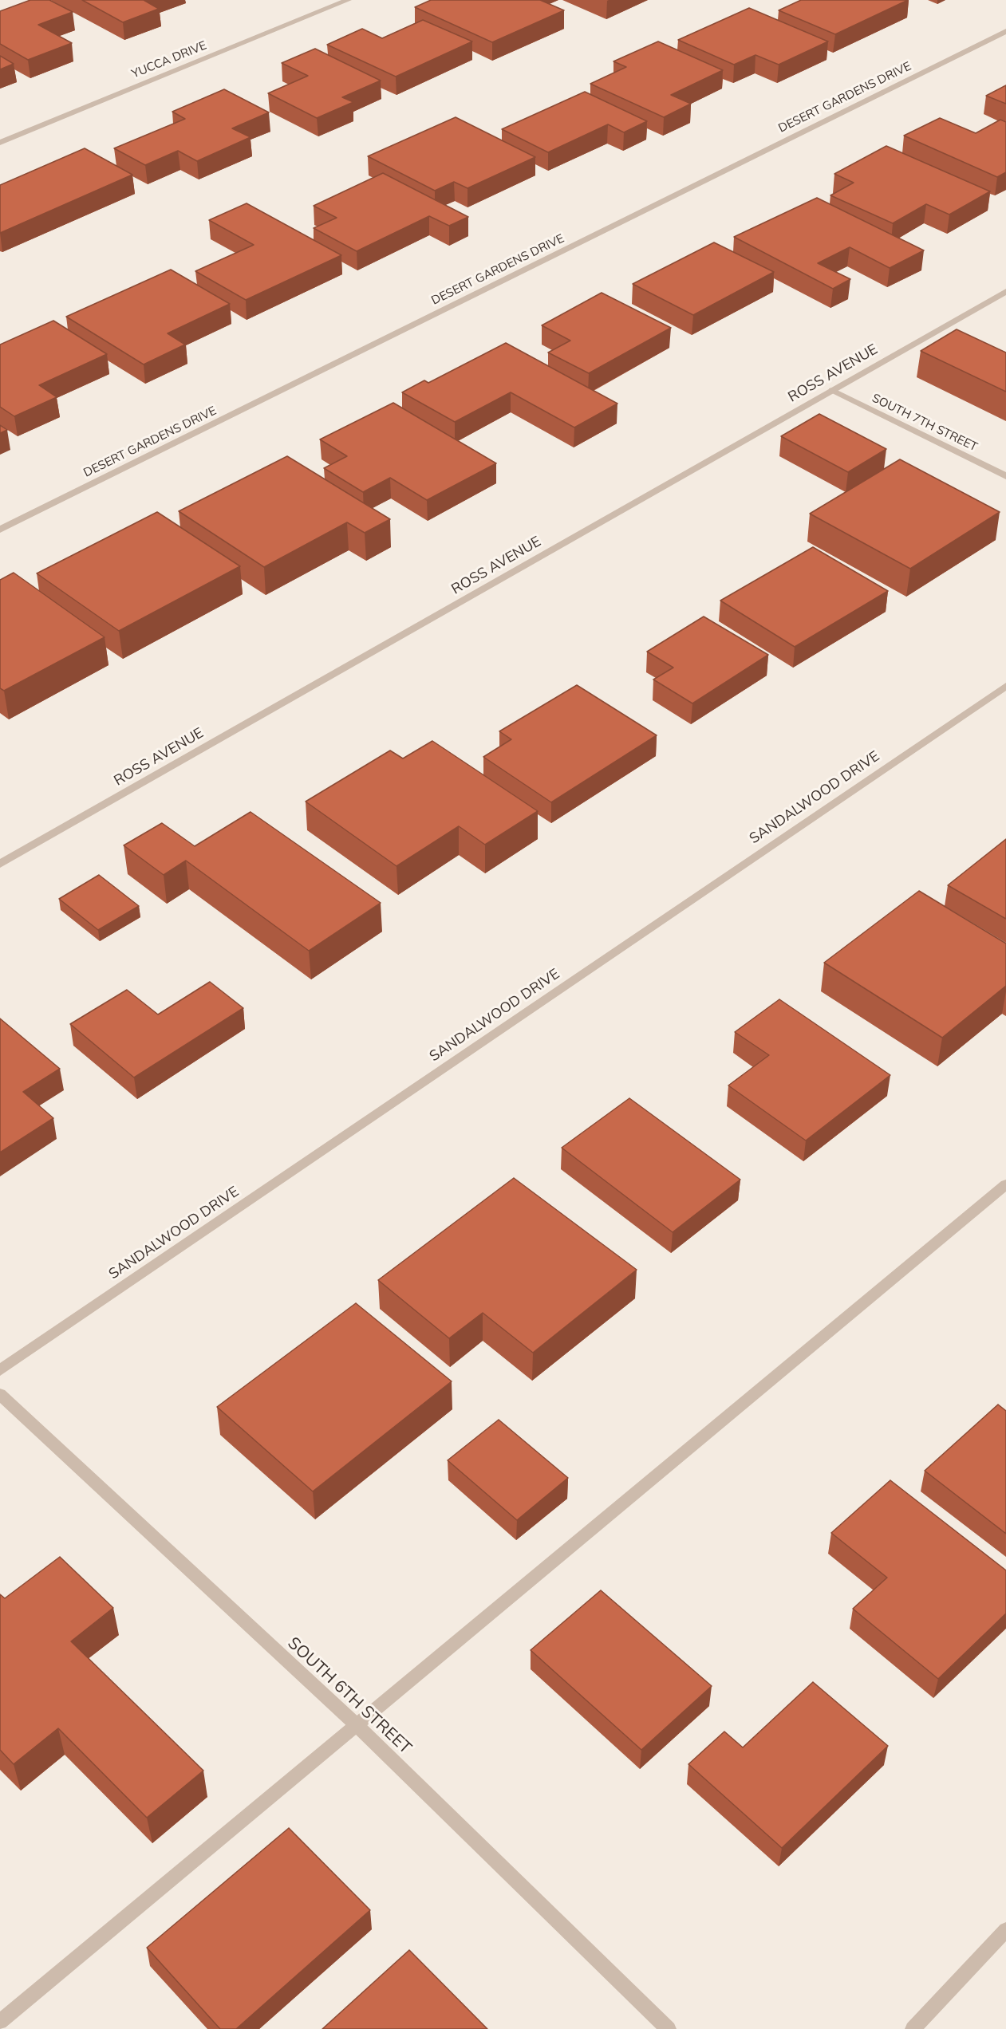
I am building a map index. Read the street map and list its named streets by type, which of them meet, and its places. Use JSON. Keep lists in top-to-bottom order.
{
  "streets": {
    "street": [
      "YUCCA DRIVE",
      "DESERT GARDENS DRIVE",
      "ROSS AVENUE",
      "SOUTH 7TH STREET",
      "SANDALWOOD DRIVE",
      "SOUTH 6TH STREET"
    ]
  },
  "crossings": [
    ["ROSS AVENUE", "SOUTH 7TH STREET"]
  ]
}
